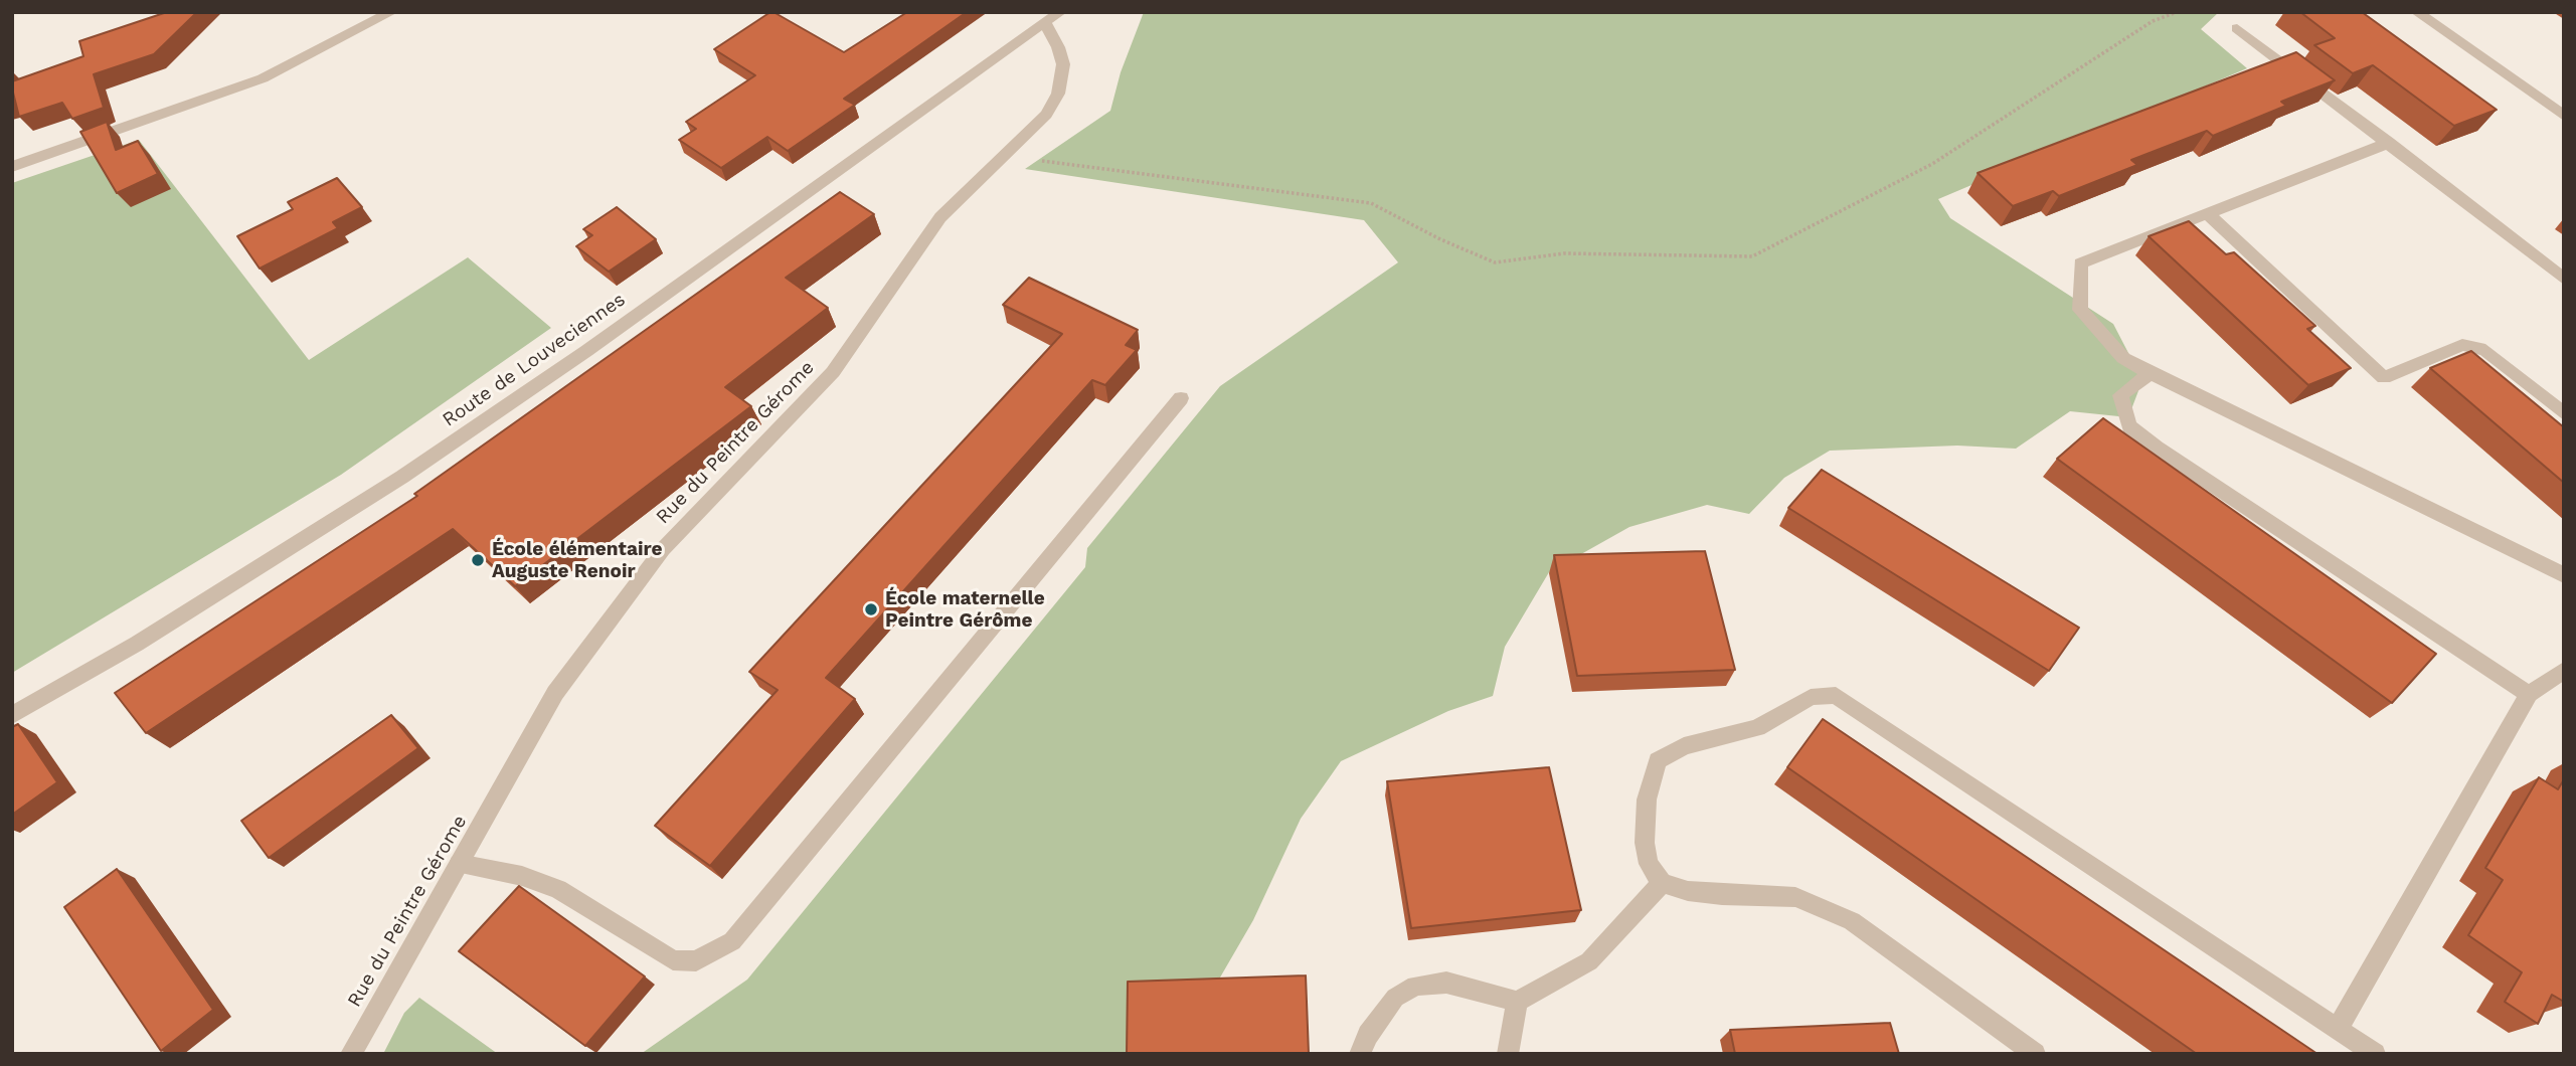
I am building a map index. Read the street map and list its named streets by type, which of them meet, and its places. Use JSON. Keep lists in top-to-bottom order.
{
  "streets": {
    "street": ["Route de Louveciennes", "Rue du Peintre Gérome"]
  },
  "crossings": [
    ["Route de Louveciennes", "Rue du Peintre Gérome"]
  ],
  "places": ["École élémentaire Auguste Renoir", "École maternelle Peintre Gérôme"]
}
